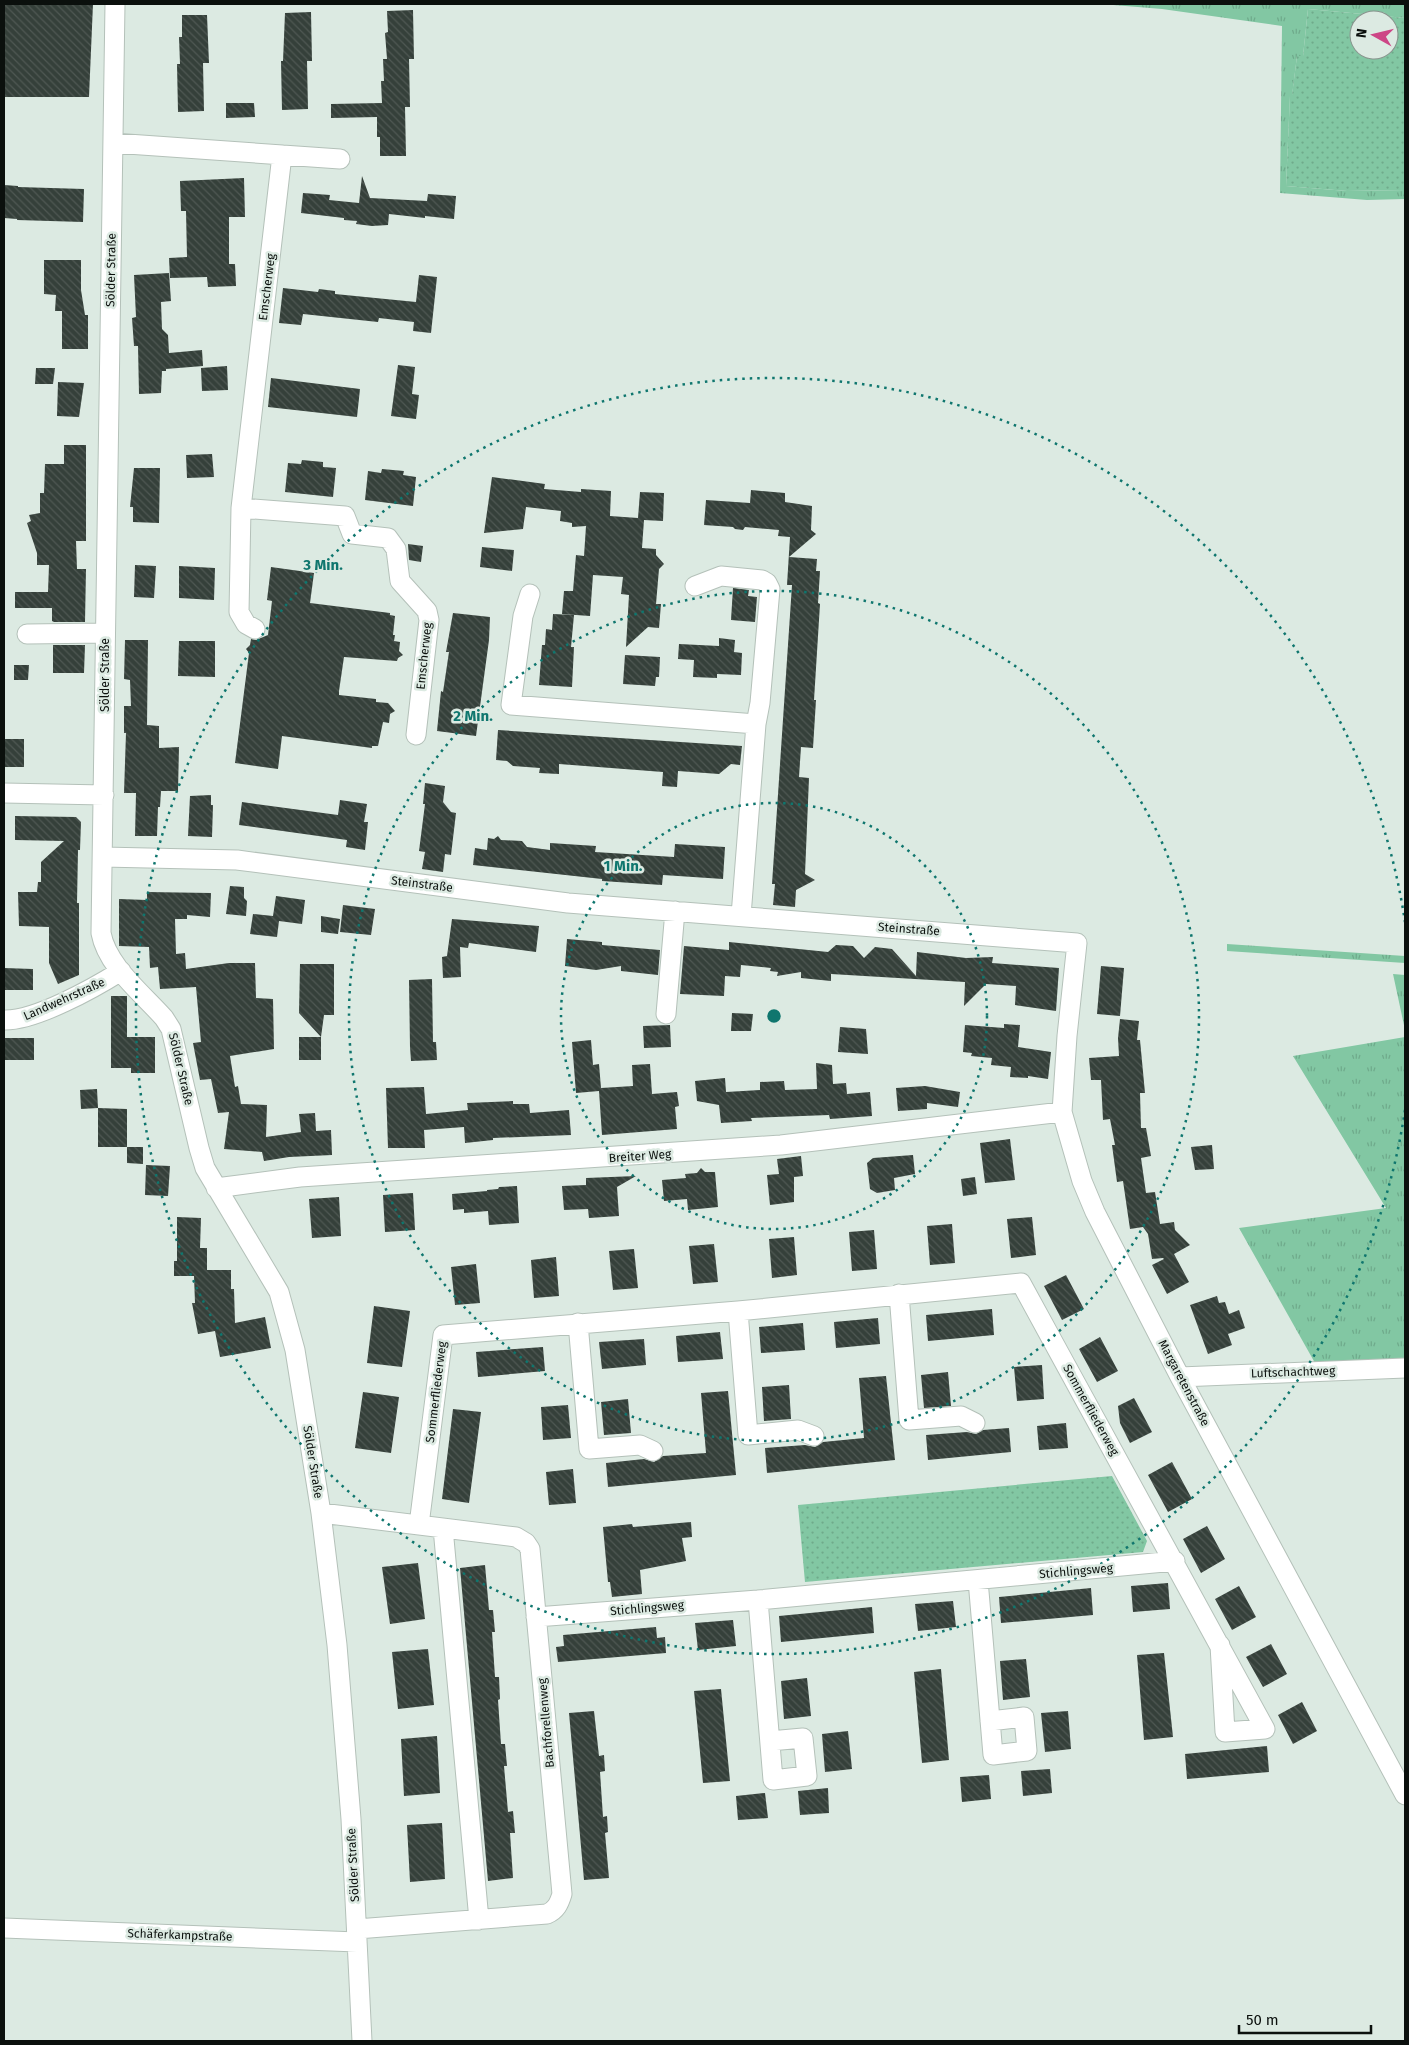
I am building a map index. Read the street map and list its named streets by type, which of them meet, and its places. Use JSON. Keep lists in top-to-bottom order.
{
  "streets": {
    "street": [
      "Sölder Straße",
      "Emscherweg",
      "Steinstraße",
      "Landwehrstraße",
      "Breiter Weg",
      "Luftschachtweg",
      "Margaretenstraße",
      "Sommerfliederweg",
      "Stichlingsweg",
      "Bachforellenweg",
      "Schäferkampstraße"
    ]
  },
  "crossings": [
    ["Sölder Straße", "Steinstraße"],
    ["Sölder Straße", "Landwehrstraße"],
    ["Sölder Straße", "Breiter Weg"],
    ["Sölder Straße", "Bachforellenweg"],
    ["Sölder Straße", "Schäferkampstraße"],
    ["Steinstraße", "Margaretenstraße"],
    ["Breiter Weg", "Margaretenstraße"],
    ["Luftschachtweg", "Margaretenstraße"],
    ["Sommerfliederweg", "Stichlingsweg"],
    ["Sommerfliederweg", "Bachforellenweg"],
    ["Stichlingsweg", "Bachforellenweg"],
    ["Bachforellenweg", "Schäferkampstraße"]
  ],
  "scale_bar": "50 m",
  "north": "left",
  "rings": ["3 Min.", "2 Min.", "1 Min."]
}
